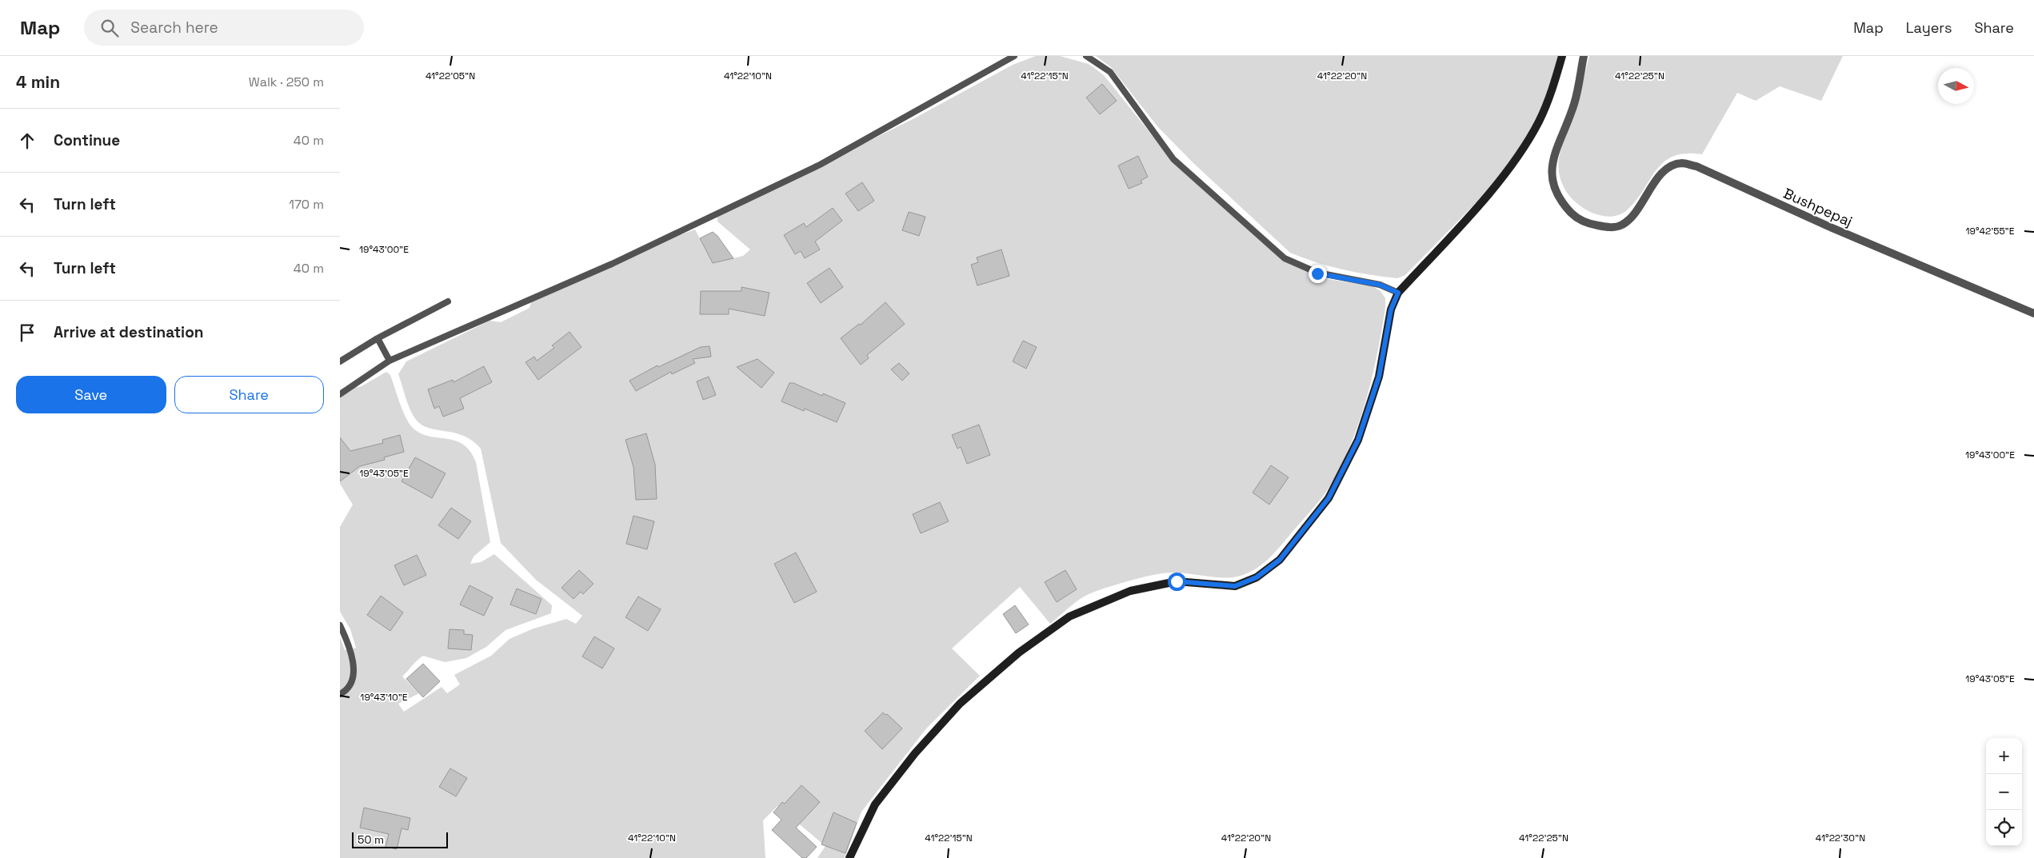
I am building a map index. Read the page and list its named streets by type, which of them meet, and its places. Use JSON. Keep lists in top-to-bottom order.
{
  "streets": {
    "street": ["Bushpepaj"]
  },
  "scale_bar": "50 m",
  "north": "right",
  "page": {
    "header": "Map",
    "search": "Search here",
    "nav": ["Map", "Layers", "Share"],
    "heading": ["4 min", "Walk · 250 m"],
    "list": [
      ["Continue", "40 m"],
      ["Turn left", "170 m"],
      ["Turn left", "40 m"],
      "Arrive at destination"
    ],
    "buttons": ["Save", "Share"],
    "map_buttons": ["+", "−"],
    "scale": "50 m"
  },
  "coordinates": [
    "41°22'05\"N",
    "41°22'10\"N",
    "41°22'15\"N",
    "41°22'20\"N",
    "41°22'25\"N",
    "19°42'55\"E",
    "19°43'00\"E",
    "19°43'05\"E",
    "19°43'10\"E",
    "41°22'30\"N"
  ]
}
